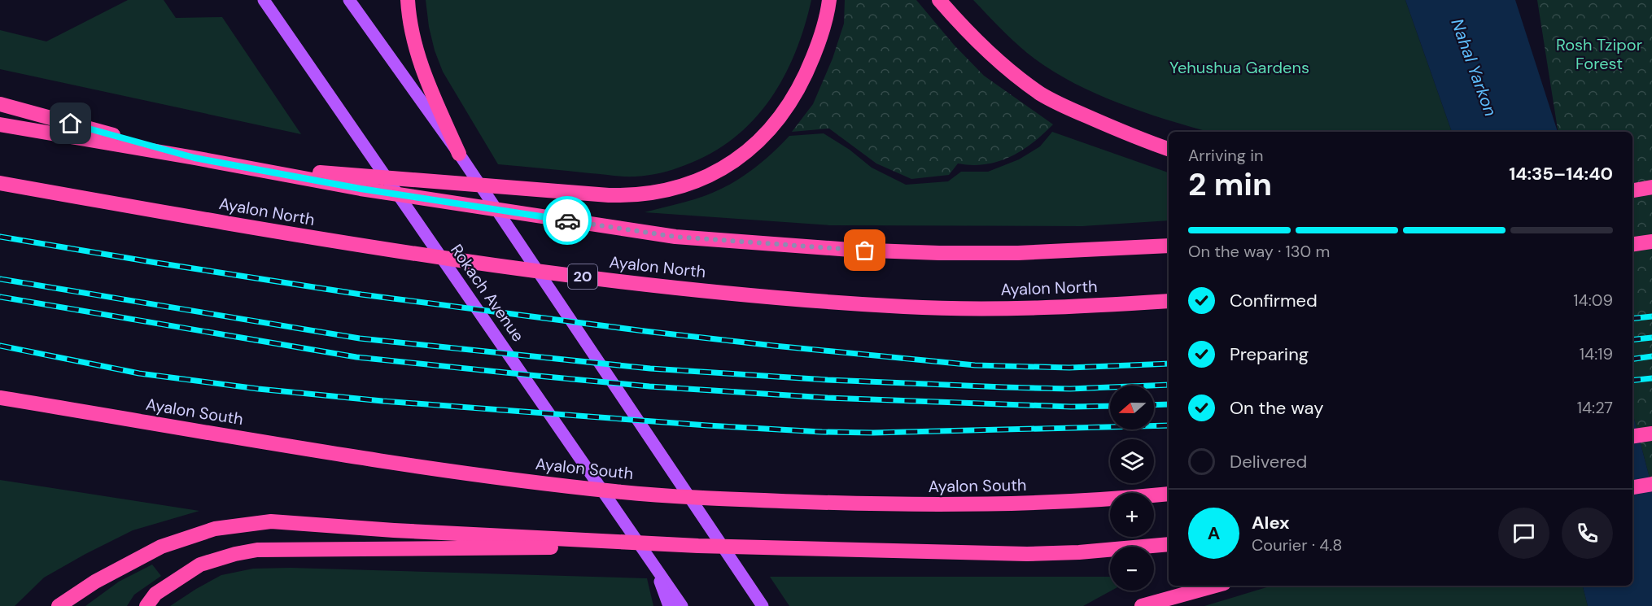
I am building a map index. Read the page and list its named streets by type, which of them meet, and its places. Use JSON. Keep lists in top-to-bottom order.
{
  "streets": {
    "highway": ["Ayalon North", "20", "Ayalon South"],
    "main road": ["Rokach Avenue"]
  },
  "water": ["Nahal Yarkon"],
  "parks": ["Rosh Tzipor Forest", "Yehushua Gardens"],
  "north": "left",
  "page": {
    "heading": ["2 min", "Arriving in", "14:35–14:40"],
    "panel": ["Alex", "Courier · 4.8"],
    "bar": "On the way · 130 m",
    "list": [
      ["Confirmed", "14:09"],
      ["Preparing", "14:19"],
      ["On the way", "14:27"],
      "Delivered"
    ],
    "map_buttons": ["+", "−"],
    "round": "A"
  }
}
